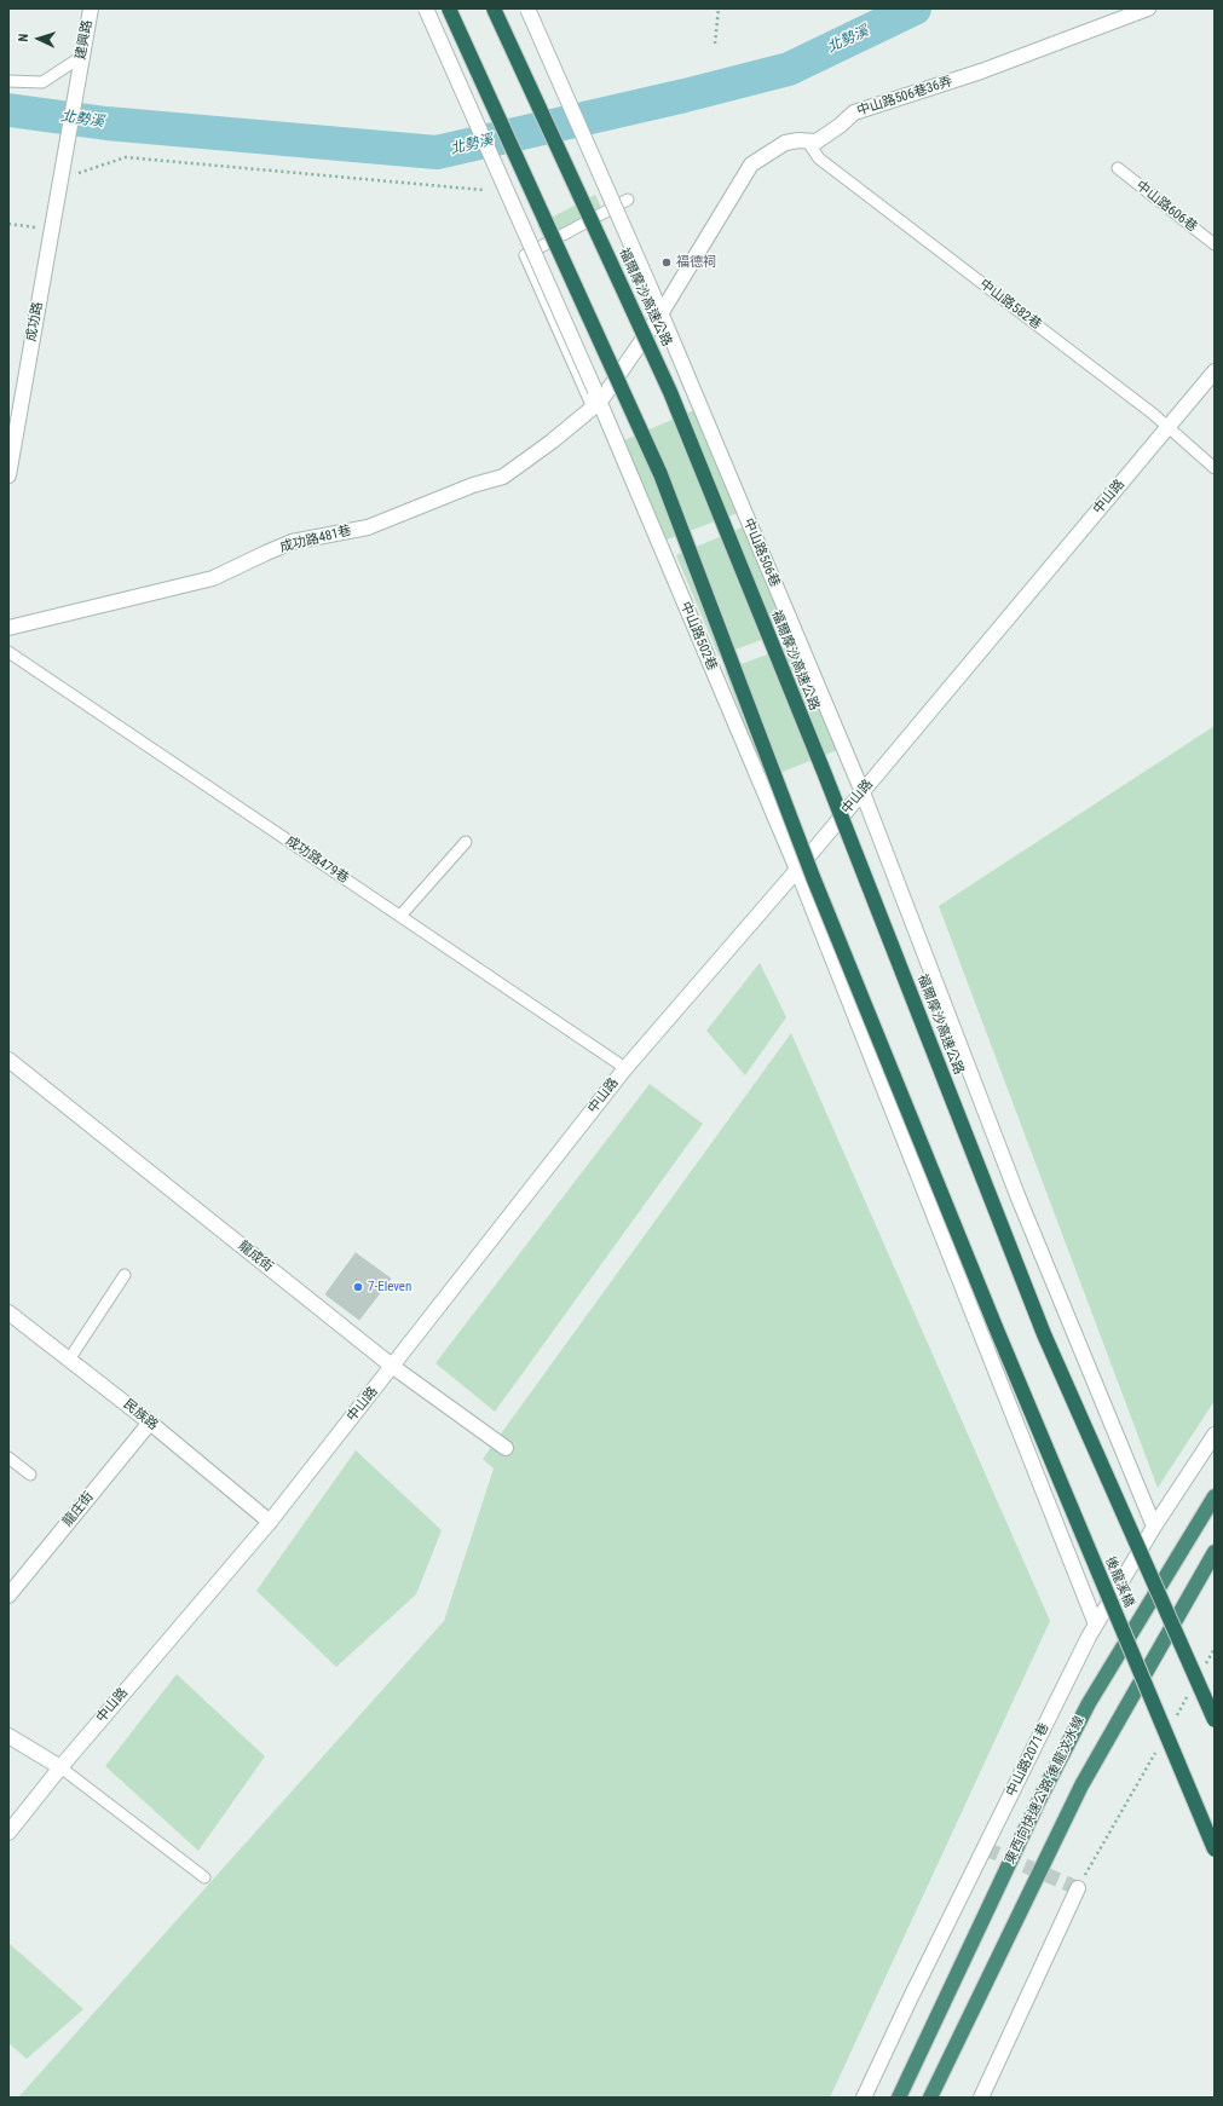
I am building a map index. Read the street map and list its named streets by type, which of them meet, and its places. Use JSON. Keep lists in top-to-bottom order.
{
  "streets": {
    "highway": ["福爾摩沙高速公路", "後龍溪橋", "東西向快速公路 後龍汶水線"],
    "street": [
      "建興路",
      "中山路506巷36弄",
      "成功路",
      "中山路",
      "成功路481巷",
      "中山路506巷",
      "中山路502巷",
      "龍成街",
      "民族路",
      "龍庄街",
      "中山路2071巷"
    ],
    "lane": ["中山路606巷", "中山路582巷", "成功路479巷"]
  },
  "crossings": [
    ["建興路", "成功路"],
    ["中山路506巷36弄", "中山路582巷"],
    ["中山路506巷36弄", "成功路481巷"],
    ["中山路506巷36弄", "中山路506巷"],
    ["中山路582巷", "中山路"],
    ["中山路", "中山路506巷"],
    ["中山路", "中山路502巷"],
    ["中山路", "成功路479巷"],
    ["中山路", "龍成街"],
    ["中山路", "民族路"],
    ["成功路481巷", "中山路506巷"],
    ["成功路481巷", "中山路502巷"],
    ["中山路506巷", "中山路2071巷"],
    ["中山路502巷", "中山路2071巷"],
    ["民族路", "龍庄街"]
  ],
  "water": ["北勢溪"],
  "places": ["福德祠", "7-Eleven"],
  "north": "left"
}
